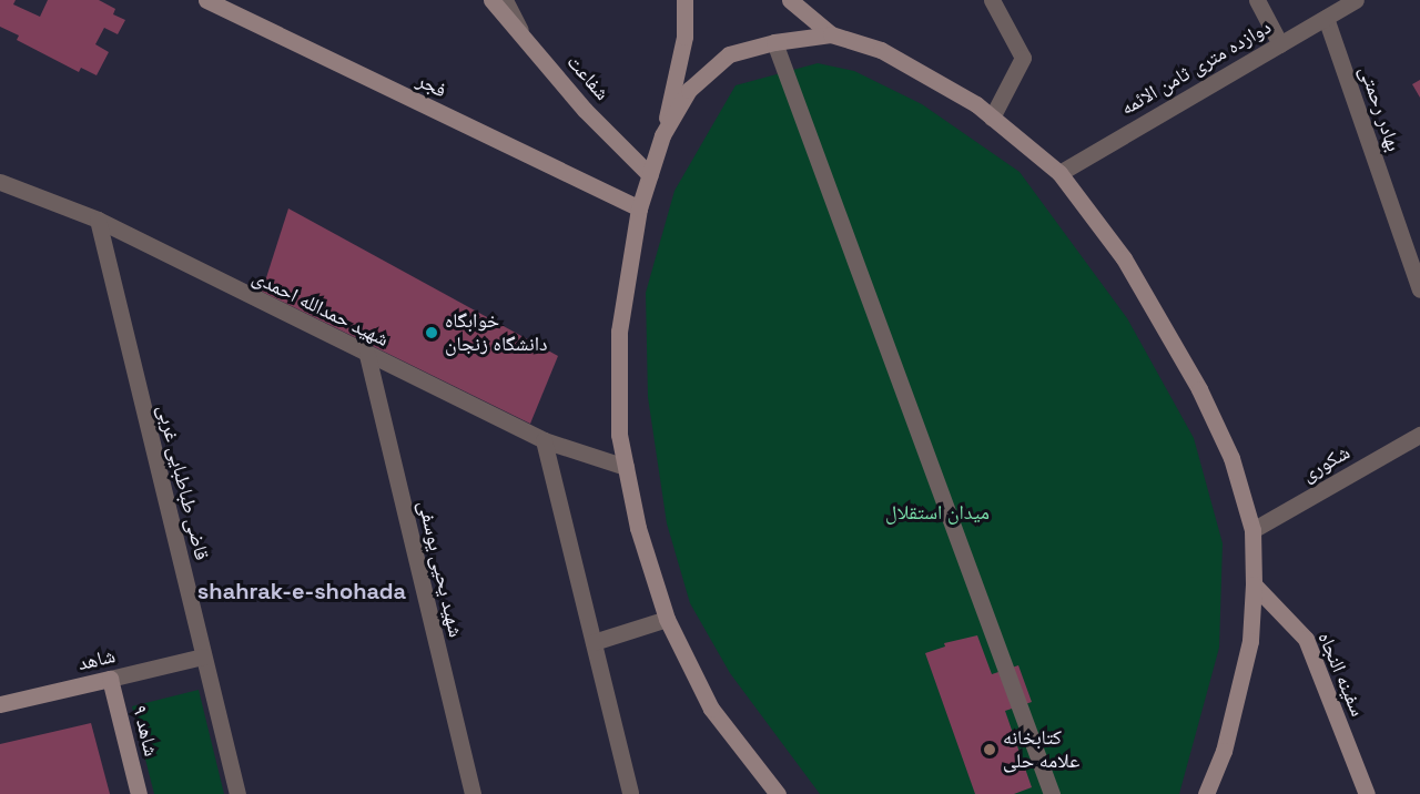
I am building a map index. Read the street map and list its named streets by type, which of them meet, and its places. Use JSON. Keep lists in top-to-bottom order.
{
  "streets": {
    "main road": [
      "شفاعت",
      "فجر",
      "شاهد",
      "سفینه النجاه",
      "شاهد ۹"
    ],
    "street": [
      "دوازده متری ثامن الائمه",
      "بهادر رحمتی",
      "شهید حمدالله احمدی",
      "شکوری",
      "قاضی طباطبایی غربی",
      "شهید یحیی یوسفی"
    ]
  },
  "crossings": [
    ["دوازده متری ثامن الائمه", "بهادر رحمتی"],
    ["شهید حمدالله احمدی", "قاضی طباطبایی غربی"],
    ["شهید حمدالله احمدی", "شهید یحیی یوسفی"],
    ["قاضی طباطبایی غربی", "شاهد"],
    ["شاهد", "شاهد ۹"]
  ],
  "districts": ["shahrak-e-shohada"],
  "parks": ["میدان استقلال"],
  "places": ["خوابگاه دانشگاه زنجان", "کتابخانه علامه حلی"]
}
